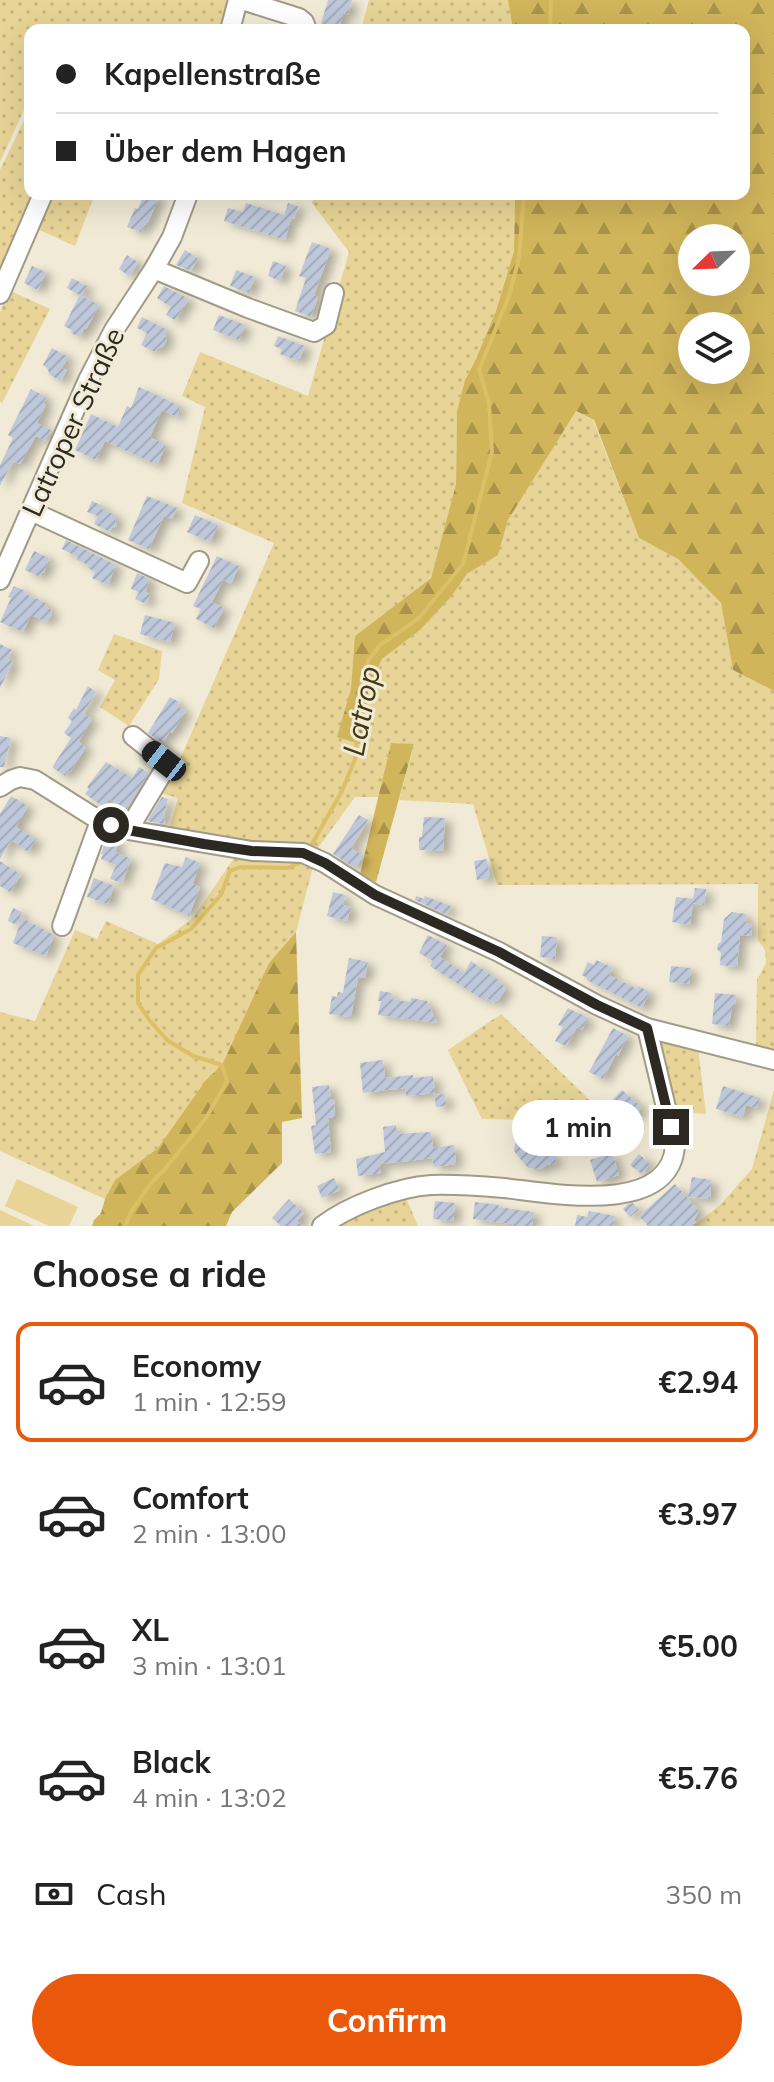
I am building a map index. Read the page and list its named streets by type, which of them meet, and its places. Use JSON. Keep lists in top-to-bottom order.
{
  "streets": {
    "street": ["Latroper Straße"]
  },
  "water": ["Latrop"],
  "north": "bottom left",
  "page": {
    "banner": ["Kapellenstraße", "Über dem Hagen"],
    "bubble": "1 min",
    "heading": "Choose a ride",
    "list": [
      {
        "name": "Economy",
        "note": "1 min · 12:59",
        "value": "€2.94"
      },
      {
        "name": "Comfort",
        "note": "2 min · 13:00",
        "value": "€3.97"
      },
      {
        "name": "XL",
        "note": "3 min · 13:01",
        "value": "€5.00"
      },
      {
        "name": "Black",
        "note": "4 min · 13:02",
        "value": "€5.76"
      }
    ],
    "pay": ["Cash", "350 m"],
    "buttons": "Confirm"
  }
}
